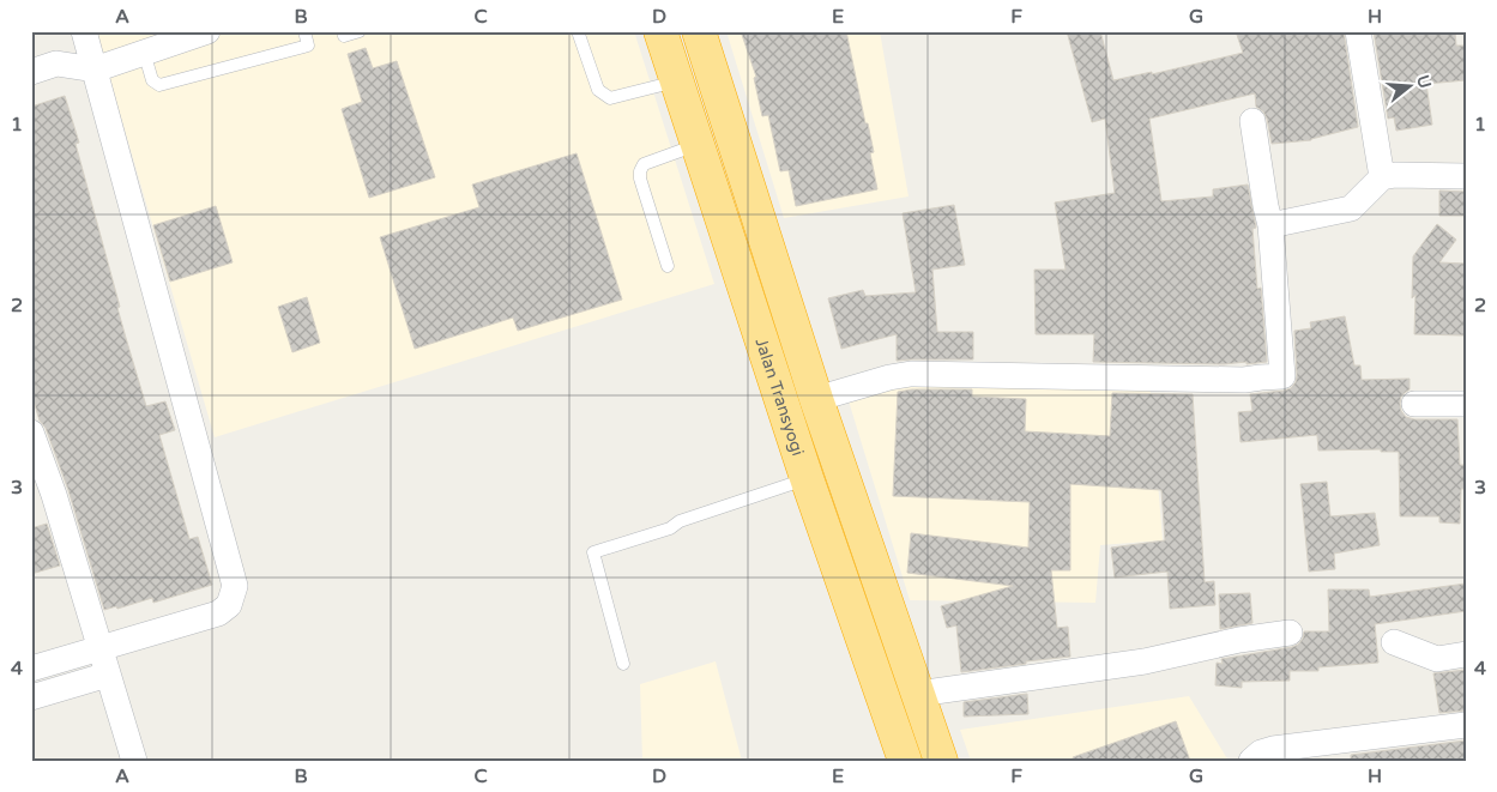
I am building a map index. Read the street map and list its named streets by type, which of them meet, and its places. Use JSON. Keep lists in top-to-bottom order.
{
  "streets": {
    "highway": ["Jalan Transyogi"]
  },
  "north": "right",
  "grid": {
    "columns": [
      "A",
      "B",
      "C",
      "D",
      "E",
      "F",
      "G",
      "H"
    ],
    "rows": [
      "1",
      "2",
      "3",
      "4"
    ]
  }
}
